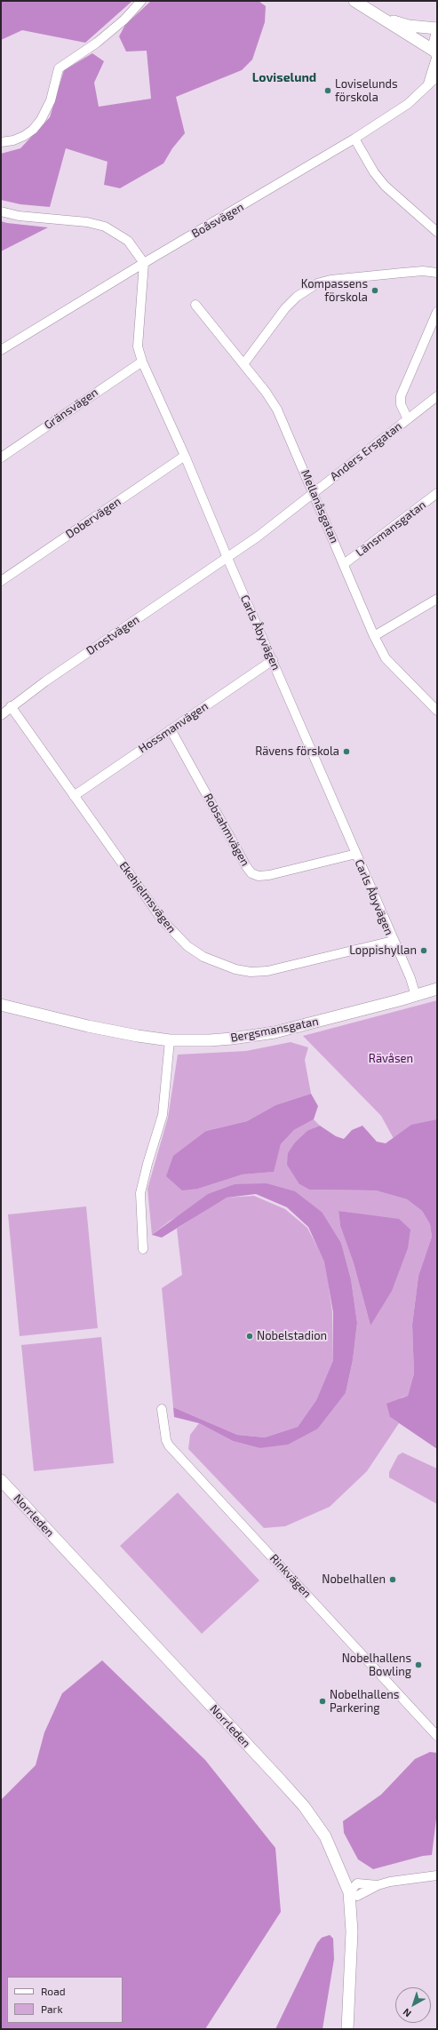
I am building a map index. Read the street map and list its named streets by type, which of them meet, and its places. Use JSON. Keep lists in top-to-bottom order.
{
  "streets": {
    "street": [
      "Boåsvägen",
      "Gränsvägen",
      "Anders Ersgatan",
      "Mellanåsgatan",
      "Dobervägen",
      "Länsmansgatan",
      "Carls Åbyvägen",
      "Drostvägen",
      "Hossmanvägen",
      "Robsahmvägen",
      "Ekehjelmsvägen",
      "Bergsmansgatan",
      "Norrleden",
      "Rinkvägen"
    ]
  },
  "crossings": [
    ["Boåsvägen", "Carls Åbyvägen"],
    ["Gränsvägen", "Carls Åbyvägen"],
    ["Anders Ersgatan", "Mellanåsgatan"],
    ["Anders Ersgatan", "Carls Åbyvägen"],
    ["Anders Ersgatan", "Drostvägen"],
    ["Mellanåsgatan", "Länsmansgatan"],
    ["Dobervägen", "Carls Åbyvägen"],
    ["Carls Åbyvägen", "Drostvägen"],
    ["Carls Åbyvägen", "Hossmanvägen"],
    ["Carls Åbyvägen", "Robsahmvägen"],
    ["Carls Åbyvägen", "Ekehjelmsvägen"],
    ["Carls Åbyvägen", "Bergsmansgatan"],
    ["Drostvägen", "Ekehjelmsvägen"],
    ["Hossmanvägen", "Robsahmvägen"],
    ["Hossmanvägen", "Ekehjelmsvägen"]
  ],
  "districts": ["Loviselund"],
  "parks": ["Rävåsen"],
  "places": [
    "Loviselunds förskola",
    "Kompassens förskola",
    "Rävens förskola",
    "Loppishyllan",
    "Nobelstadion",
    "Nobelhallen",
    "Nobelhallens Bowling",
    "Nobelhallens Parkering"
  ],
  "legend": ["Road", "Park"],
  "north": "bottom left"
}
